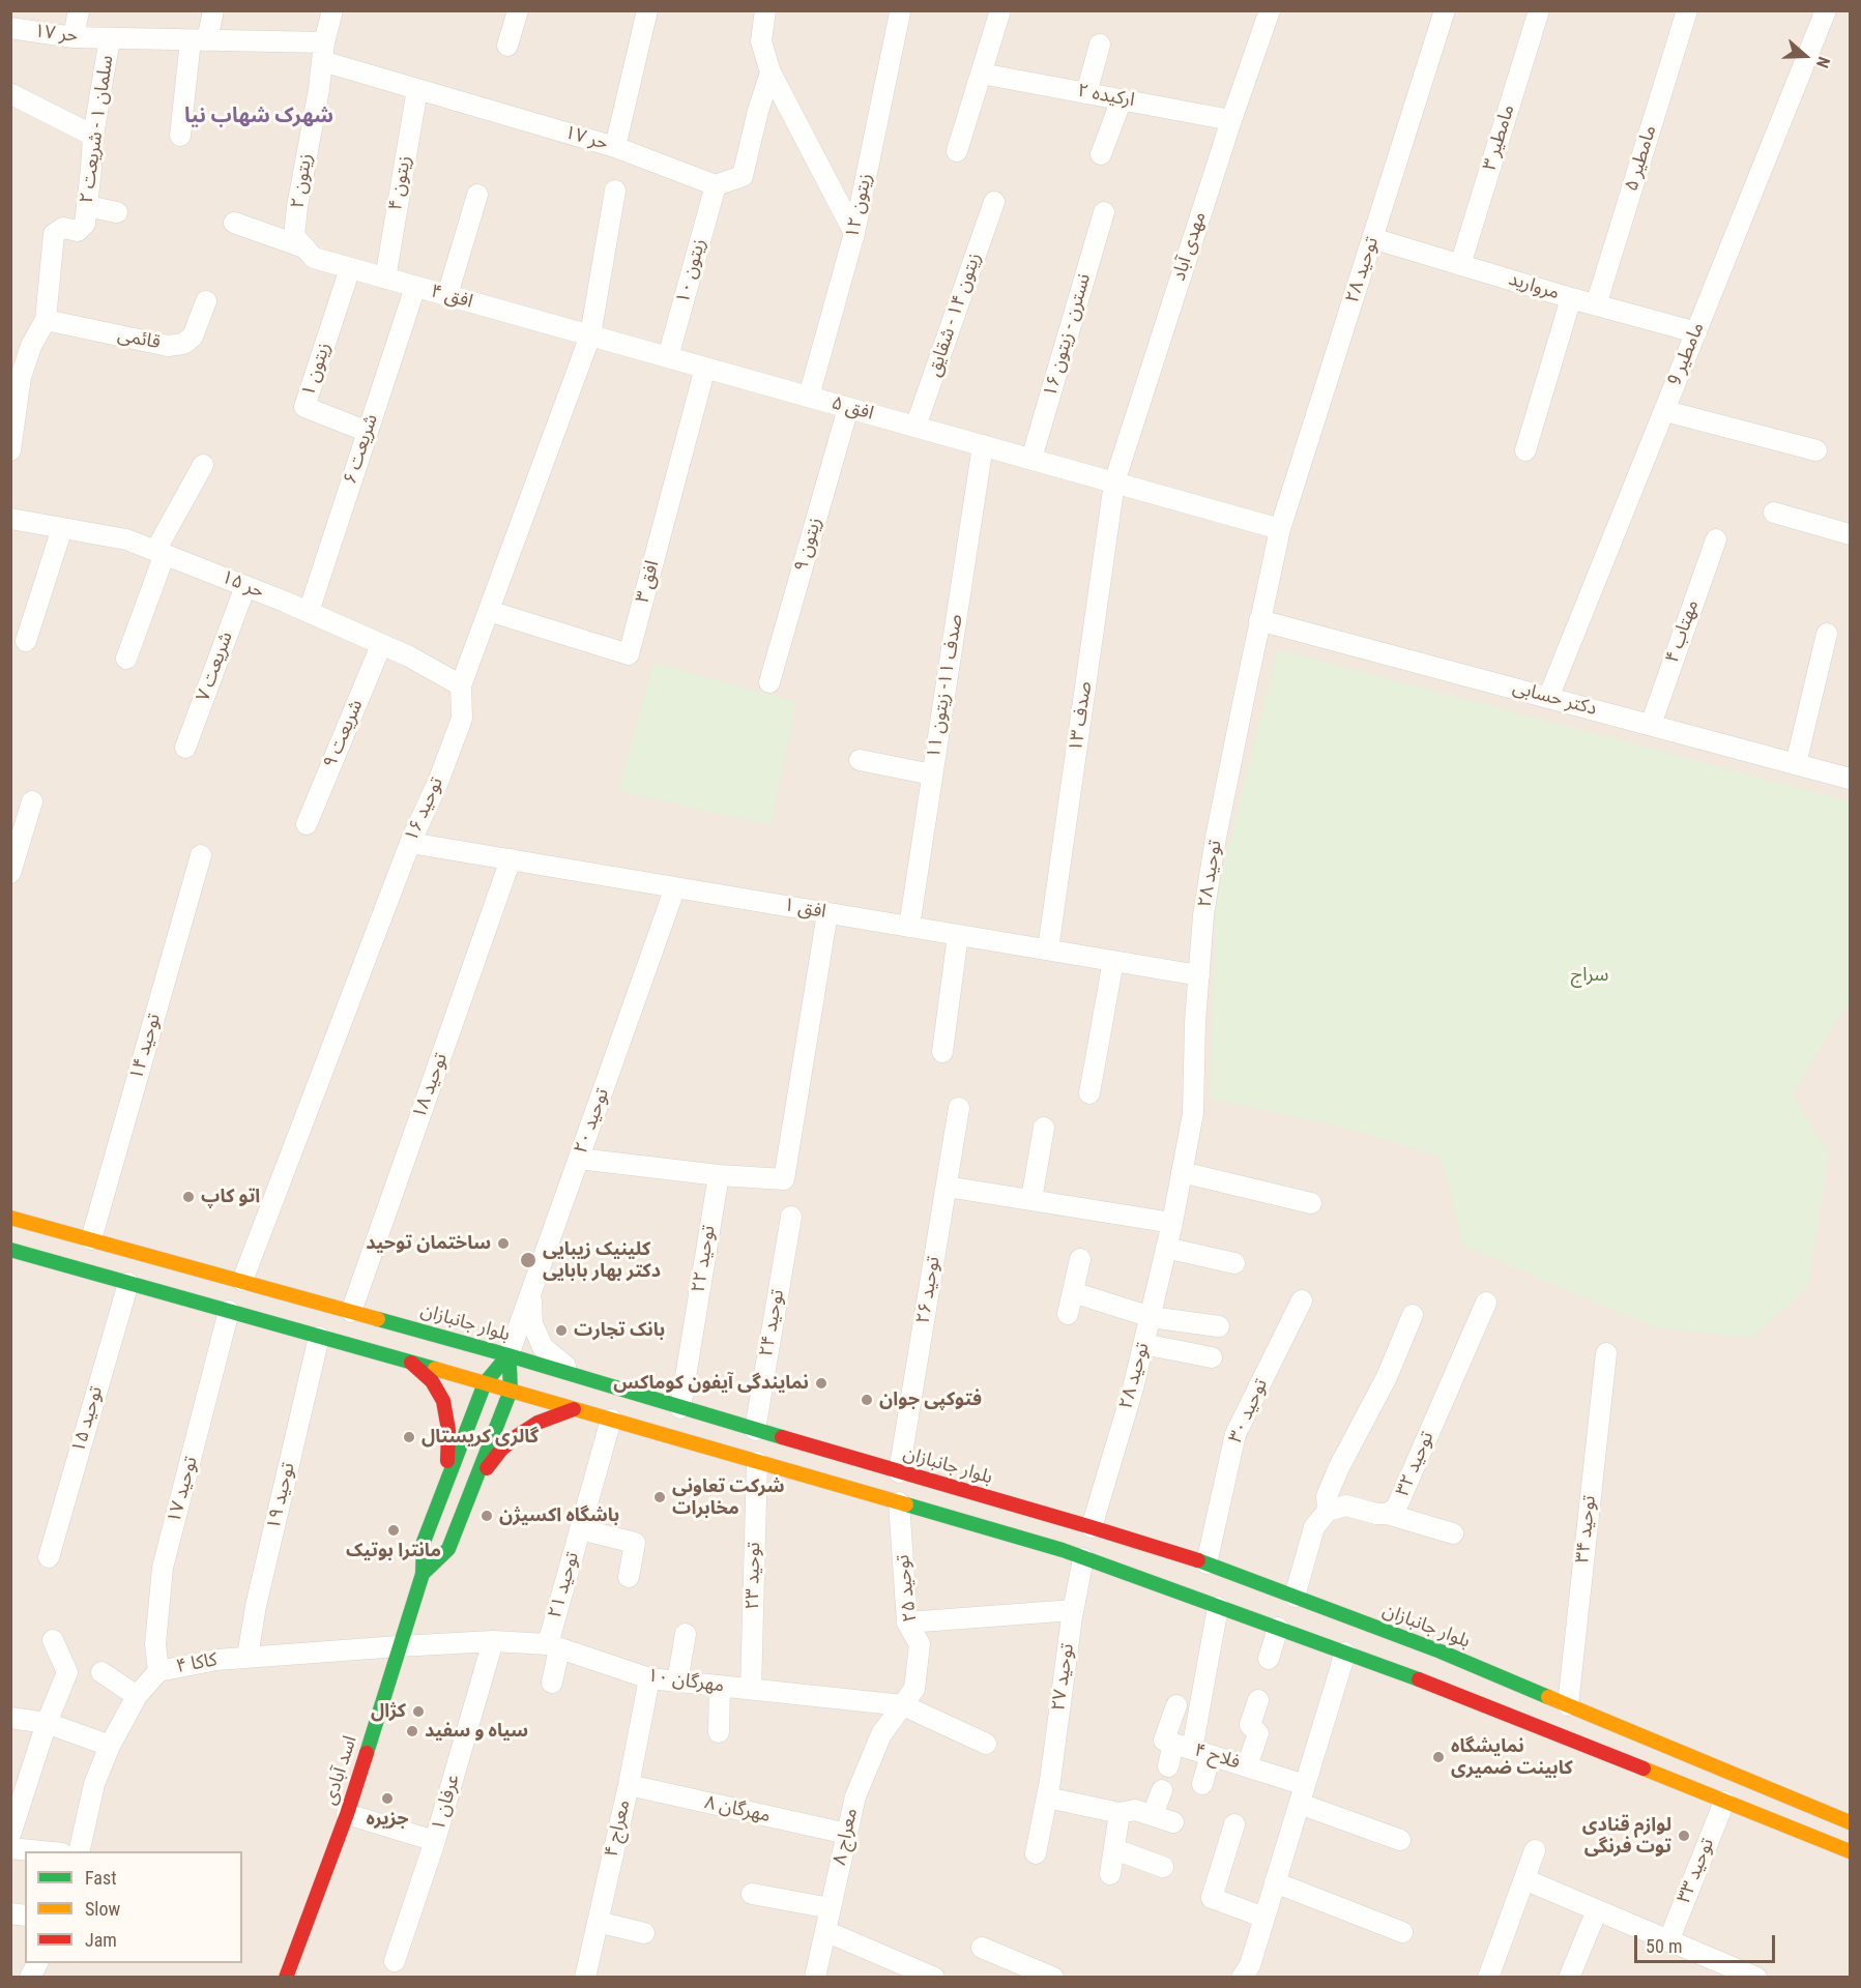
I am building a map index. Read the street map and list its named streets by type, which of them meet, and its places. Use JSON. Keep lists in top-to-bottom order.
{
  "streets": {
    "main road": ["بلوار جانبازان", "اسد آبادی"],
    "street": [
      "حر ۱۷",
      "ارکیده ۲",
      "سلمان ۱ - شریعت ۲",
      "مامطیر ۳",
      "مامطیر ۵",
      "زیتون ۲",
      "زیتون ۴",
      "زیتون ۱۲",
      "مهدی آباد",
      "توحید ۲۸",
      "زیتون ۱۰",
      "مروارید",
      "افق ۴",
      "زیتون ۱۴ - شقایق",
      "نسترن - زیتون ۱۶",
      "قائمی",
      "مامطیر 9",
      "زیتون ۱",
      "افق ۵",
      "شریعت ۶",
      "زیتون ۹",
      "افق ۳",
      "حر ۱۵",
      "مهتاب ۴",
      "شریعت ۷",
      "صدف ۱۱- زیتون ۱۱",
      "دکتر حسابی",
      "صدف ۱۳",
      "شریعت ۹",
      "توحید ۱۶",
      "افق ۱",
      "توحید ۱۴",
      "توحید ۱۸",
      "توحید ۲۰",
      "توحید ۲۲",
      "توحید ۲۶",
      "توحید ۲۴",
      "توحید ۳۰",
      "توحید ۱۵",
      "توحید ۳۲",
      "توحید ۱۷",
      "توحید ۱۹",
      "توحید ۳۴",
      "توحید ۲۳",
      "توحید ۲۱",
      "توحید ۲۵",
      "کاکا ۴",
      "توحید ۲۷",
      "مهرگان ۱۰",
      "فلاح ۴",
      "عرفان ۱",
      "مهرگان ۸",
      "معراج ۴",
      "معراج ۸",
      "توحید ۳۳"
    ]
  },
  "crossings": [
    ["حر ۱۷", "سلمان ۱ - شریعت ۲"],
    ["حر ۱۷", "زیتون ۲"],
    ["حر ۱۷", "زیتون ۴"],
    ["حر ۱۷", "زیتون ۱۰"],
    ["ارکیده ۲", "مهدی آباد"],
    ["سلمان ۱ - شریعت ۲", "قائمی"],
    ["مامطیر ۳", "مروارید"],
    ["مامطیر ۵", "مروارید"],
    ["زیتون ۲", "افق ۴"],
    ["زیتون ۴", "افق ۴"],
    ["زیتون ۱۲", "افق ۵"],
    ["مهدی آباد", "افق ۵"],
    ["مهدی آباد", "صدف ۱۳"],
    ["توحید ۲۸", "مروارید"],
    ["توحید ۲۸", "دکتر حسابی"],
    ["توحید ۲۸", "افق ۱"],
    ["توحید ۲۸", "بلوار جانبازان"],
    ["زیتون ۱۰", "افق ۵"],
    ["مروارید", "مامطیر 9"],
    ["افق ۴", "زیتون ۱"],
    ["افق ۴", "افق ۵"],
    ["افق ۴", "شریعت ۶"],
    ["افق ۴", "توحید ۱۶"],
    ["زیتون ۱۴ - شقایق", "افق ۵"],
    ["نسترن - زیتون ۱۶", "افق ۵"],
    ["مامطیر 9", "دکتر حسابی"],
    ["زیتون ۱", "شریعت ۶"],
    ["افق ۵", "زیتون ۹"],
    ["افق ۵", "افق ۳"],
    ["افق ۵", "صدف ۱۱- زیتون ۱۱"],
    ["افق ۵", "صدف ۱۳"],
    ["افق ۵", "توحید ۱۶"],
    ["شریعت ۶", "حر ۱۵"],
    ["افق ۳", "توحید ۱۶"],
    ["حر ۱۵", "شریعت ۷"],
    ["حر ۱۵", "شریعت ۹"],
    ["حر ۱۵", "توحید ۱۶"],
    ["مهتاب ۴", "دکتر حسابی"],
    ["صدف ۱۱- زیتون ۱۱", "افق ۱"],
    ["صدف ۱۳", "افق ۱"],
    ["توحید ۱۶", "افق ۱"],
    ["توحید ۱۶", "بلوار جانبازان"],
    ["افق ۱", "توحید ۱۸"],
    ["افق ۱", "توحید ۲۰"],
    ["توحید ۱۴", "بلوار جانبازان"],
    ["توحید ۱۸", "بلوار جانبازان"],
    ["توحید ۲۰", "بلوار جانبازان"],
    ["توحید ۲۰", "اسد آبادی"],
    ["توحید ۲۲", "بلوار جانبازان"],
    ["توحید ۲۶", "بلوار جانبازان"],
    ["بلوار جانبازان", "توحید ۲۴"],
    ["بلوار جانبازان", "توحید ۳۰"],
    ["بلوار جانبازان", "توحید ۳۴"],
    ["بلوار جانبازان", "اسد آبادی"],
    ["توحید ۱۷", "کاکا ۴"],
    ["توحید ۱۹", "کاکا ۴"],
    ["توحید ۲۳", "مهرگان ۱۰"],
    ["توحید ۲۱", "مهرگان ۱۰"],
    ["توحید ۲۵", "مهرگان ۱۰"],
    ["توحید ۲۵", "معراج ۸"],
    ["کاکا ۴", "مهرگان ۱۰"],
    ["کاکا ۴", "اسد آبادی"],
    ["مهرگان ۱۰", "اسد آبادی"],
    ["مهرگان ۱۰", "عرفان ۱"],
    ["مهرگان ۱۰", "معراج ۴"],
    ["مهرگان ۱۰", "معراج ۸"],
    ["مهرگان ۸", "معراج ۴"],
    ["مهرگان ۸", "معراج ۸"]
  ],
  "districts": ["شهرک شهاب نیا"],
  "parks": ["سراج"],
  "places": [
    "اتو کاپ",
    "ساختمان توحید",
    "کلینیک زیبایی دکتر بهار بابایی",
    "بانک تجارت",
    "نمایندگی آیفون کوماکس",
    "فتوکپی جوان",
    "گالری کریستال",
    "شرکت تعاونی مخابرات",
    "باشگاه اکسیژن",
    "مانترا بوتیک",
    "کژال",
    "سیاه و سفید",
    "نمایشگاه کابینت ضمیری",
    "جزیره",
    "لوازم قنادی توت فرنگی"
  ],
  "legend": ["Fast", "Slow", "Jam"],
  "scale_bar": "50 m",
  "north": "right"
}
